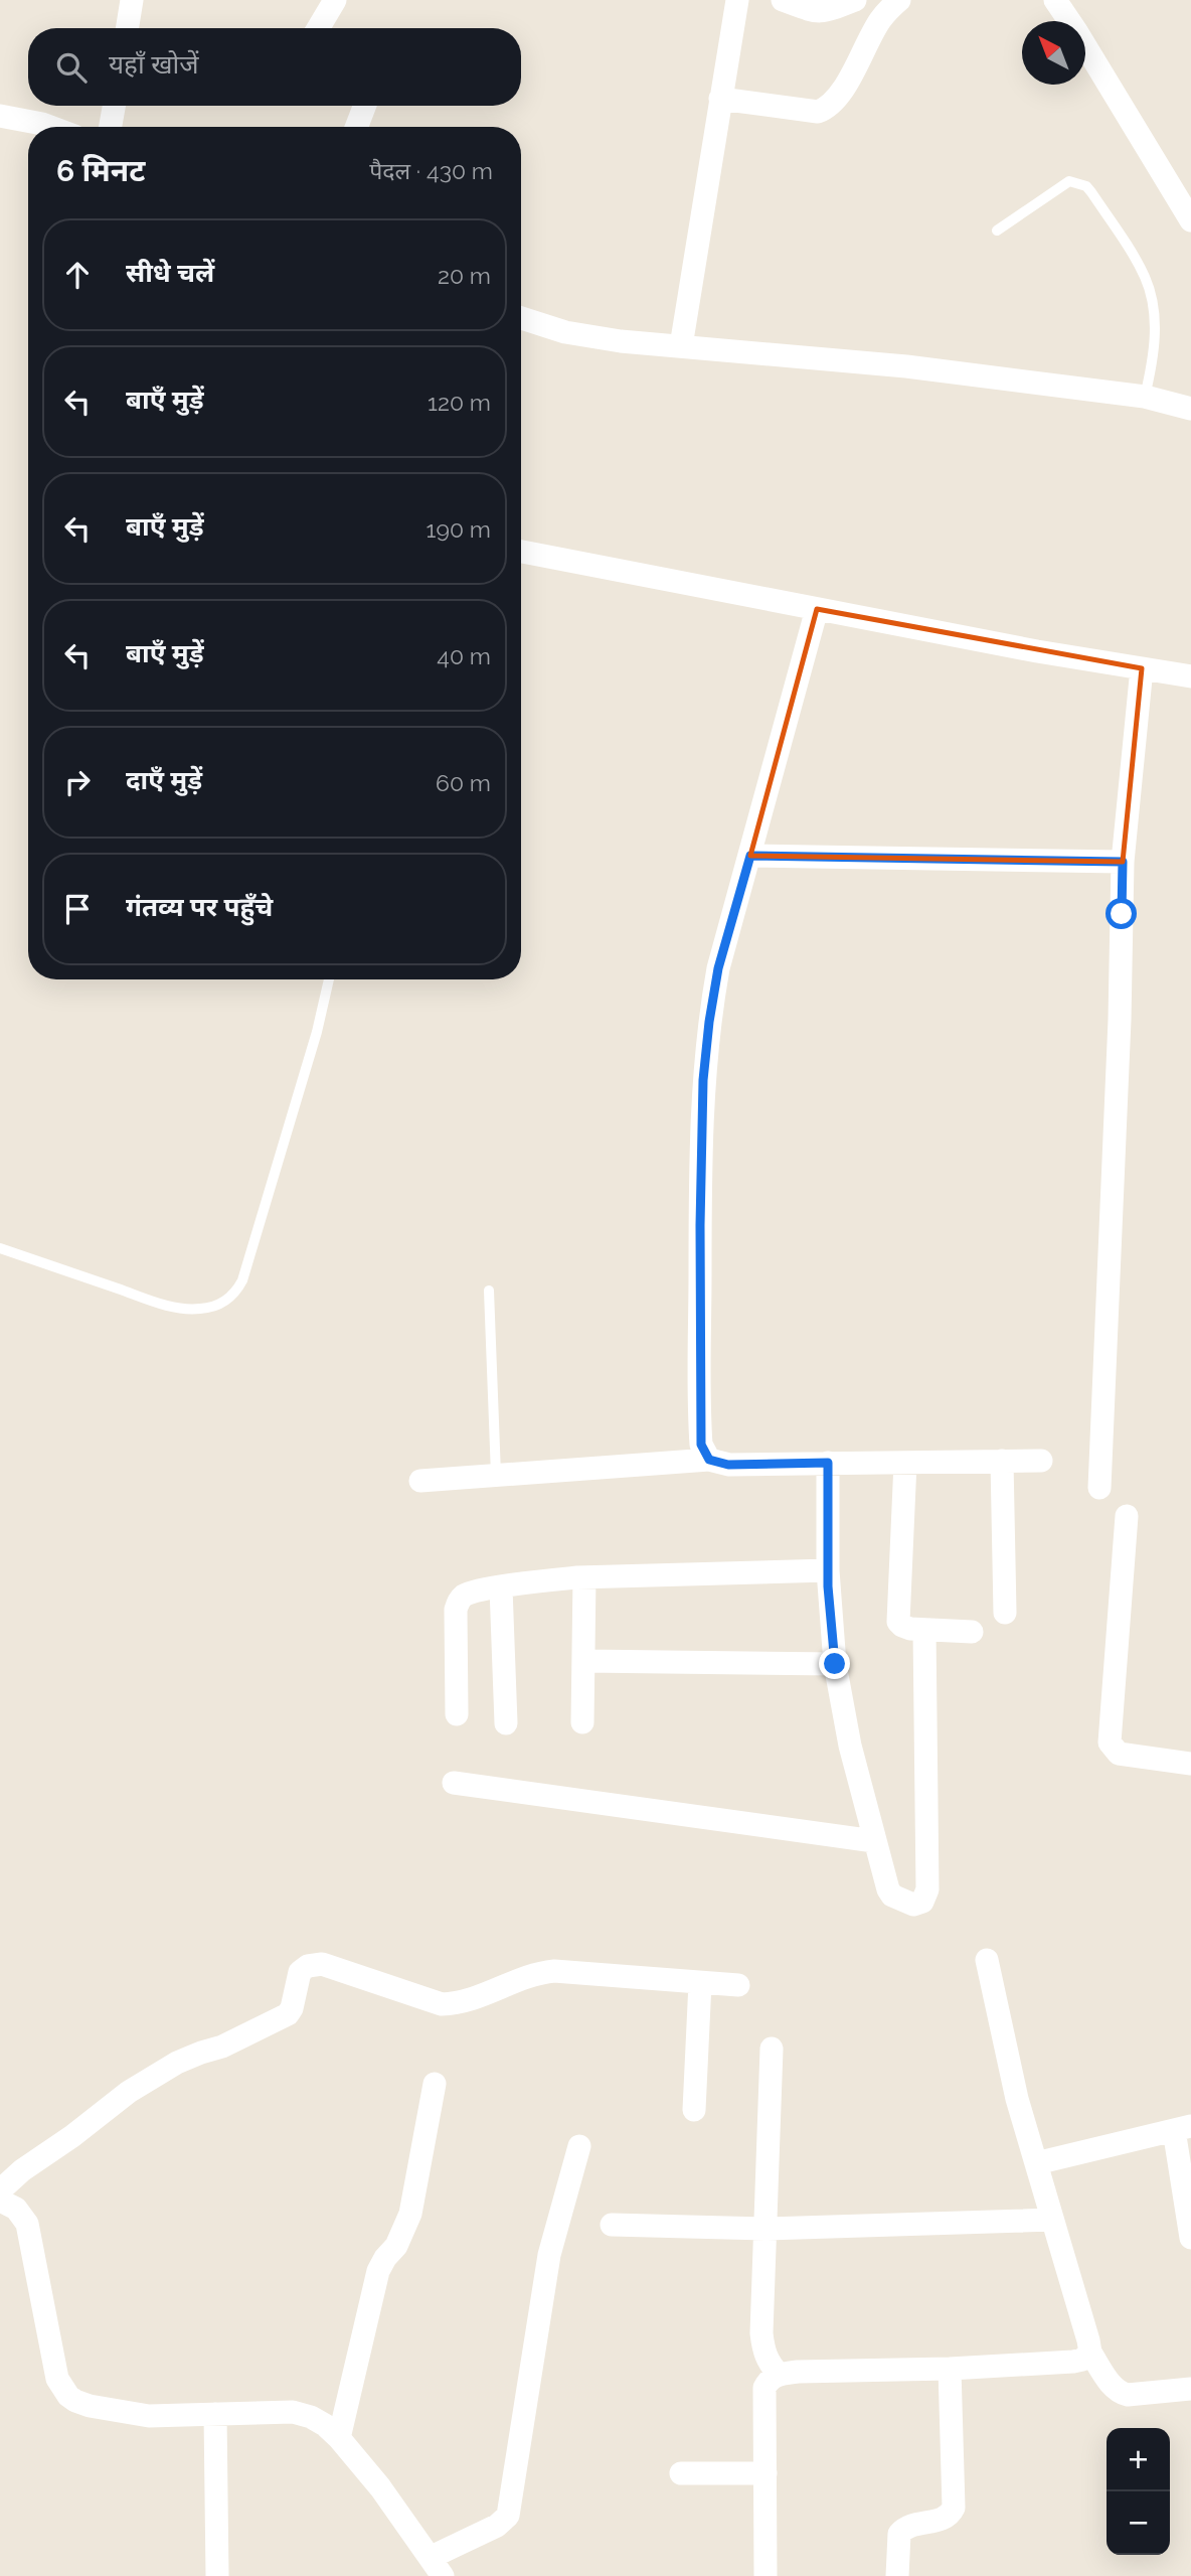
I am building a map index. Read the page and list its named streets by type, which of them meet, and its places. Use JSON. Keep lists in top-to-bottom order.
{
  "north": "top left",
  "page": {
    "search": "यहाँ खोजें",
    "heading": ["6 मिनट", "पैदल · 430 m"],
    "list": [
      ["सीधे चलें", "20 m"],
      ["बाएँ मुड़ें", "120 m"],
      ["बाएँ मुड़ें", "190 m"],
      ["बाएँ मुड़ें", "40 m"],
      ["दाएँ मुड़ें", "60 m"],
      "गंतव्य पर पहुँचे"
    ],
    "map_buttons": ["+", "−"]
  }
}
